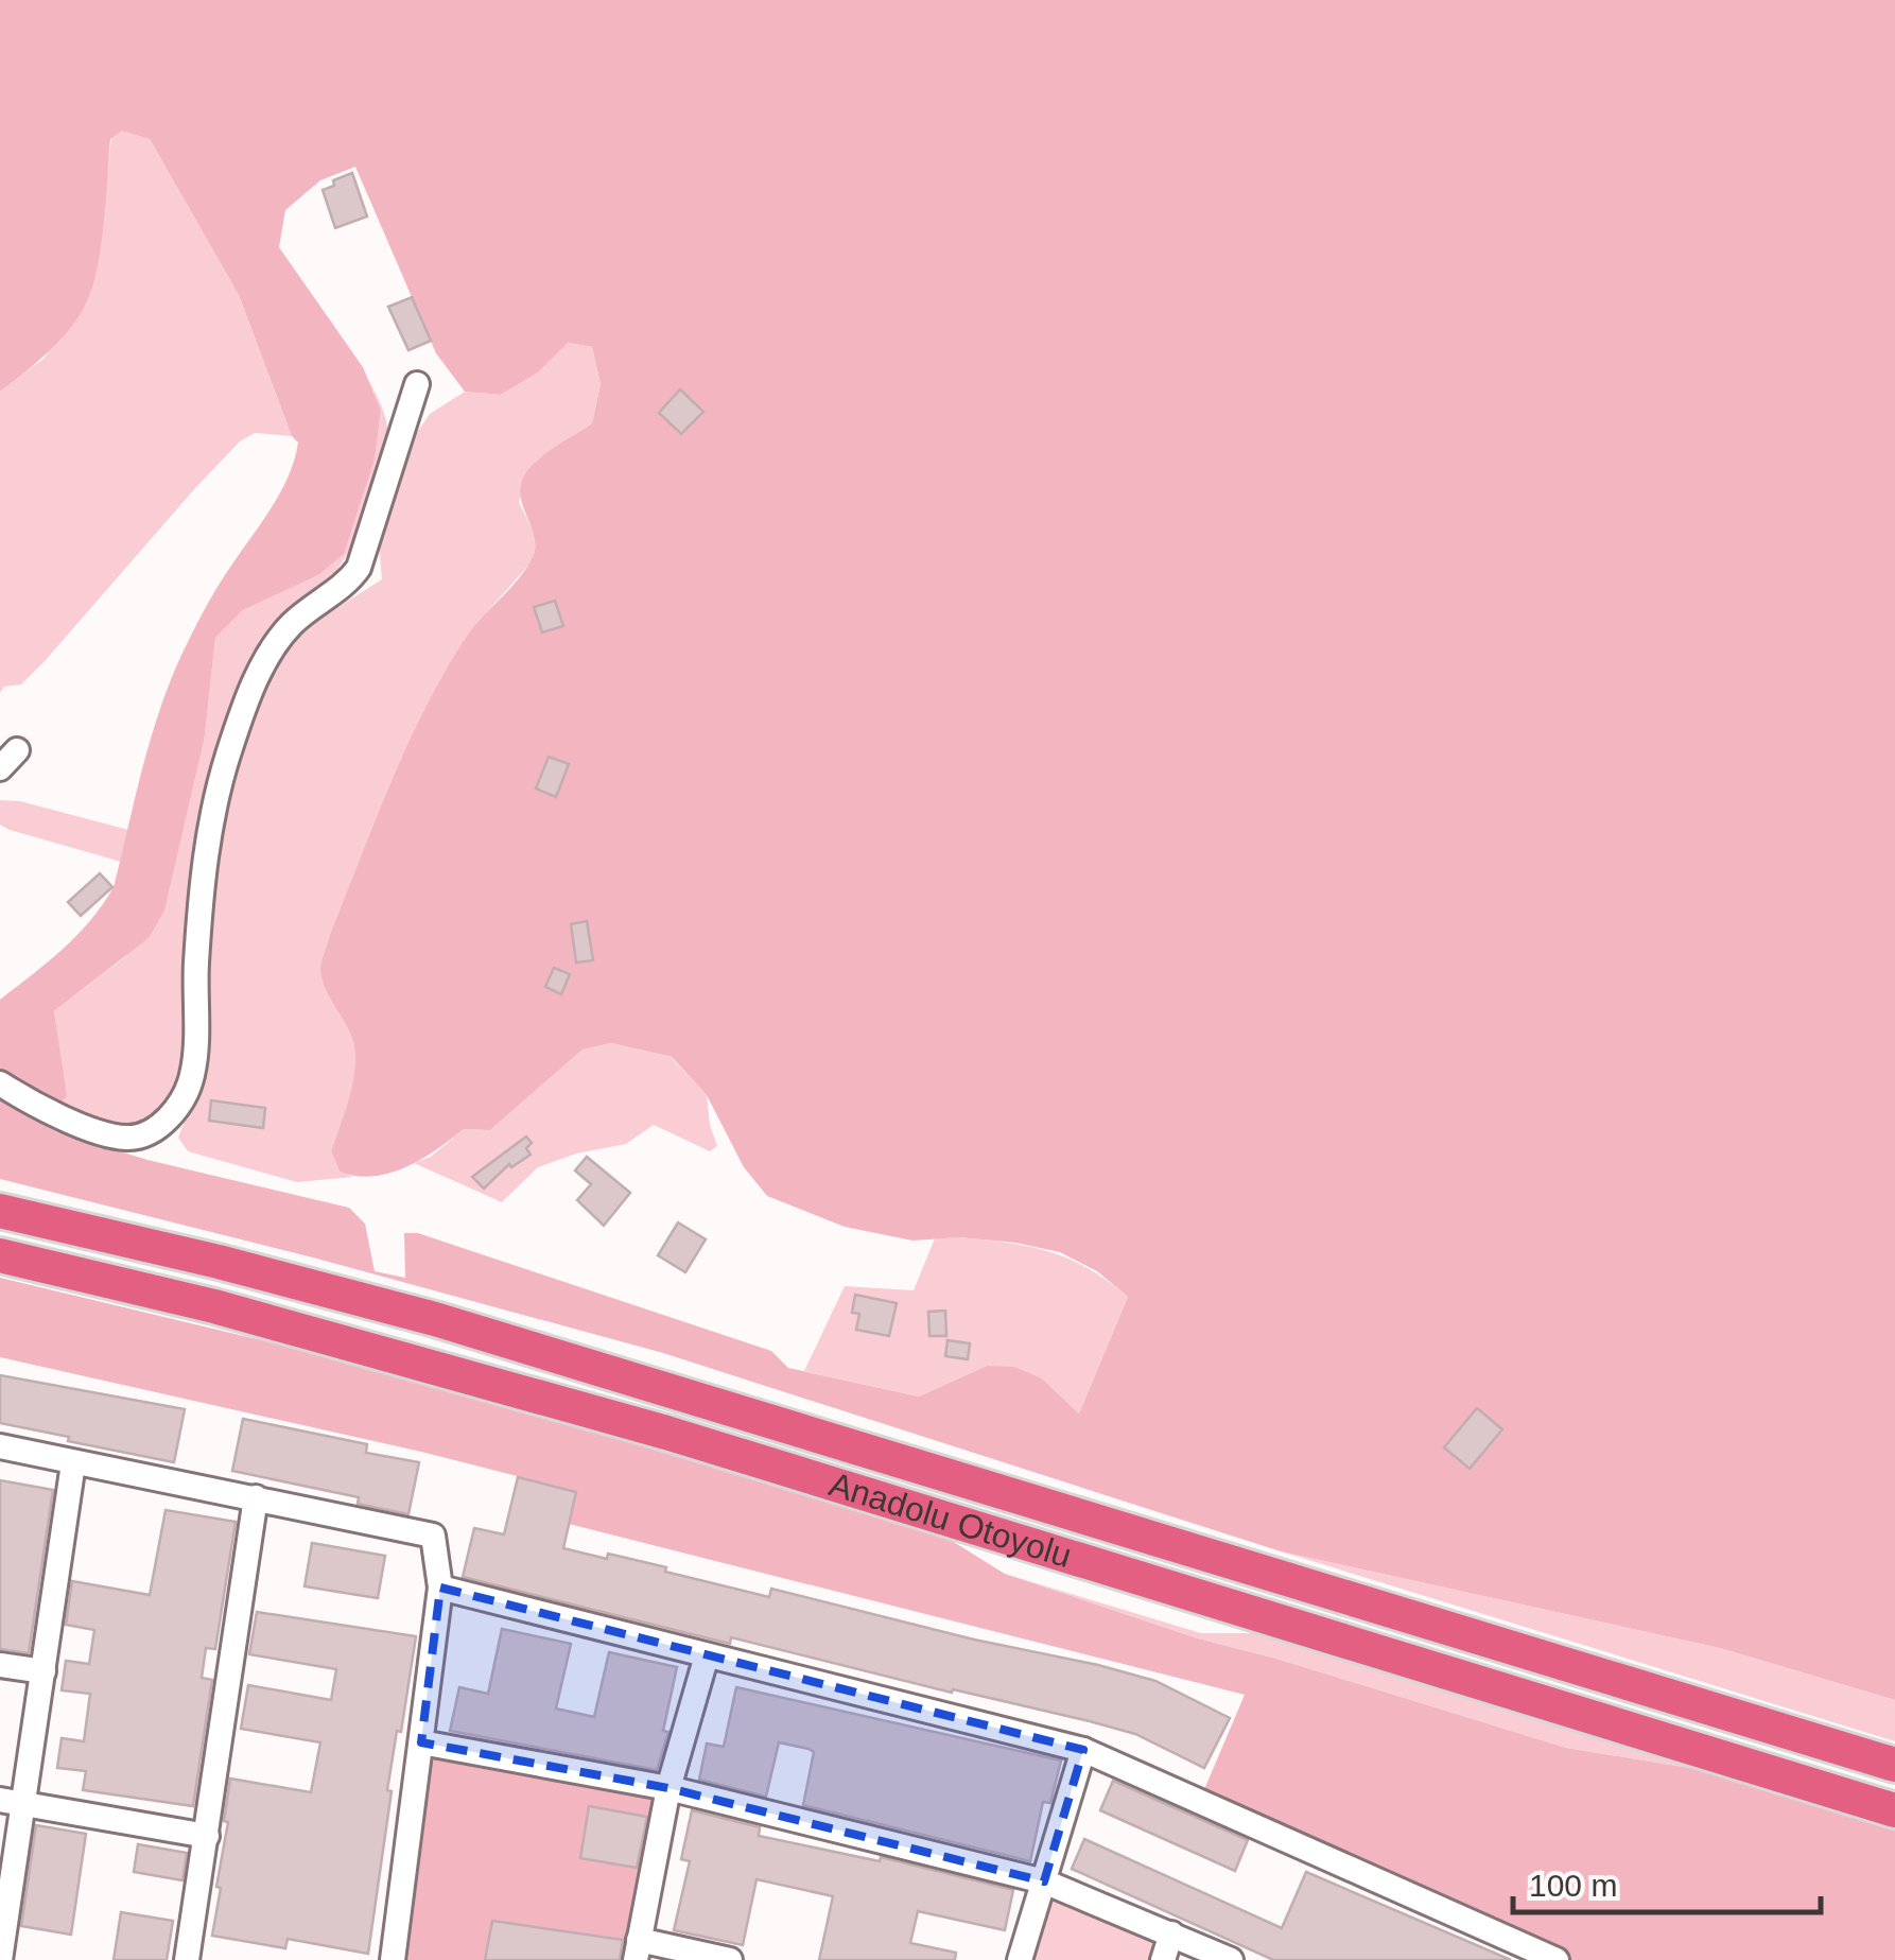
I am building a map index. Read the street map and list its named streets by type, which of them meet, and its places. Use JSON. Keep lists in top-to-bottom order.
{
  "streets": {
    "highway": ["Anadolu Otoyolu"]
  },
  "scale_bar": "100 m"
}
